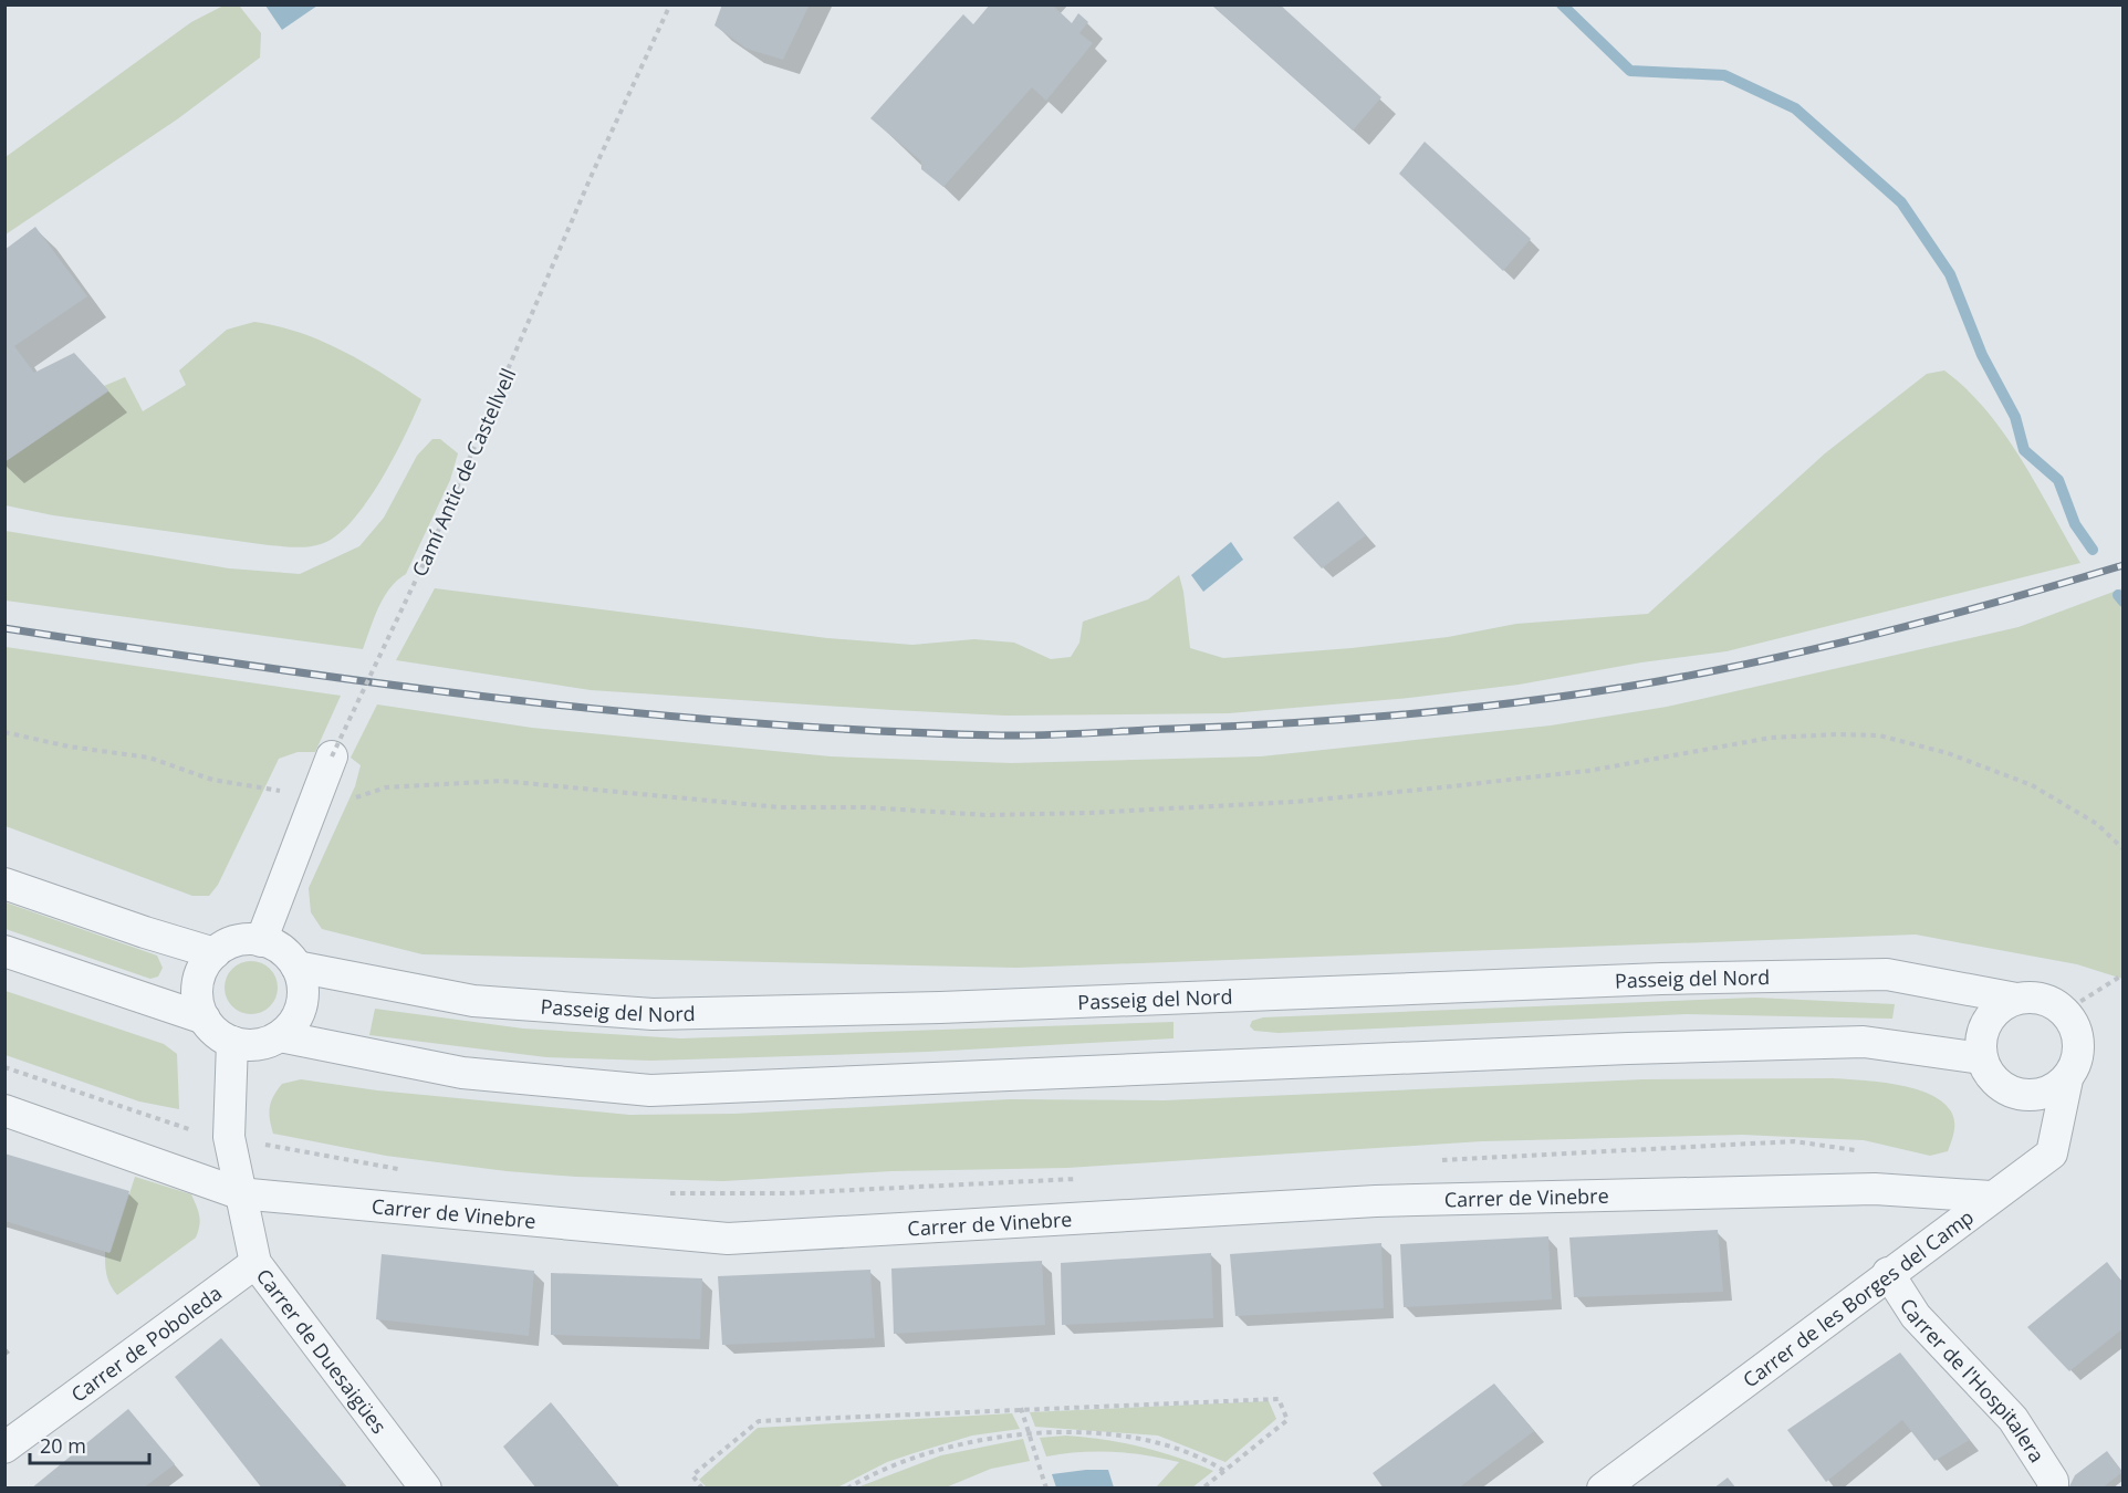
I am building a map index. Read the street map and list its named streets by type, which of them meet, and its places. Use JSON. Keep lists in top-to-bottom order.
{
  "streets": {
    "street": [
      "Passeig del Nord",
      "Carrer de Vinebre",
      "Carrer de les Borges del Camp",
      "Carrer de Poboleda",
      "Carrer de Duesaigües",
      "Carrer de l'Hospitalera"
    ],
    "path": ["Camí Antic de Castellvell"]
  },
  "crossings": [
    ["Passeig del Nord", "Carrer de les Borges del Camp"],
    ["Passeig del Nord", "Carrer de Duesaigües"],
    ["Carrer de Vinebre", "Carrer de les Borges del Camp"],
    ["Carrer de Vinebre", "Carrer de Duesaigües"],
    ["Carrer de les Borges del Camp", "Carrer de l'Hospitalera"],
    ["Carrer de Poboleda", "Carrer de Duesaigües"]
  ],
  "scale_bar": "20 m"
}
